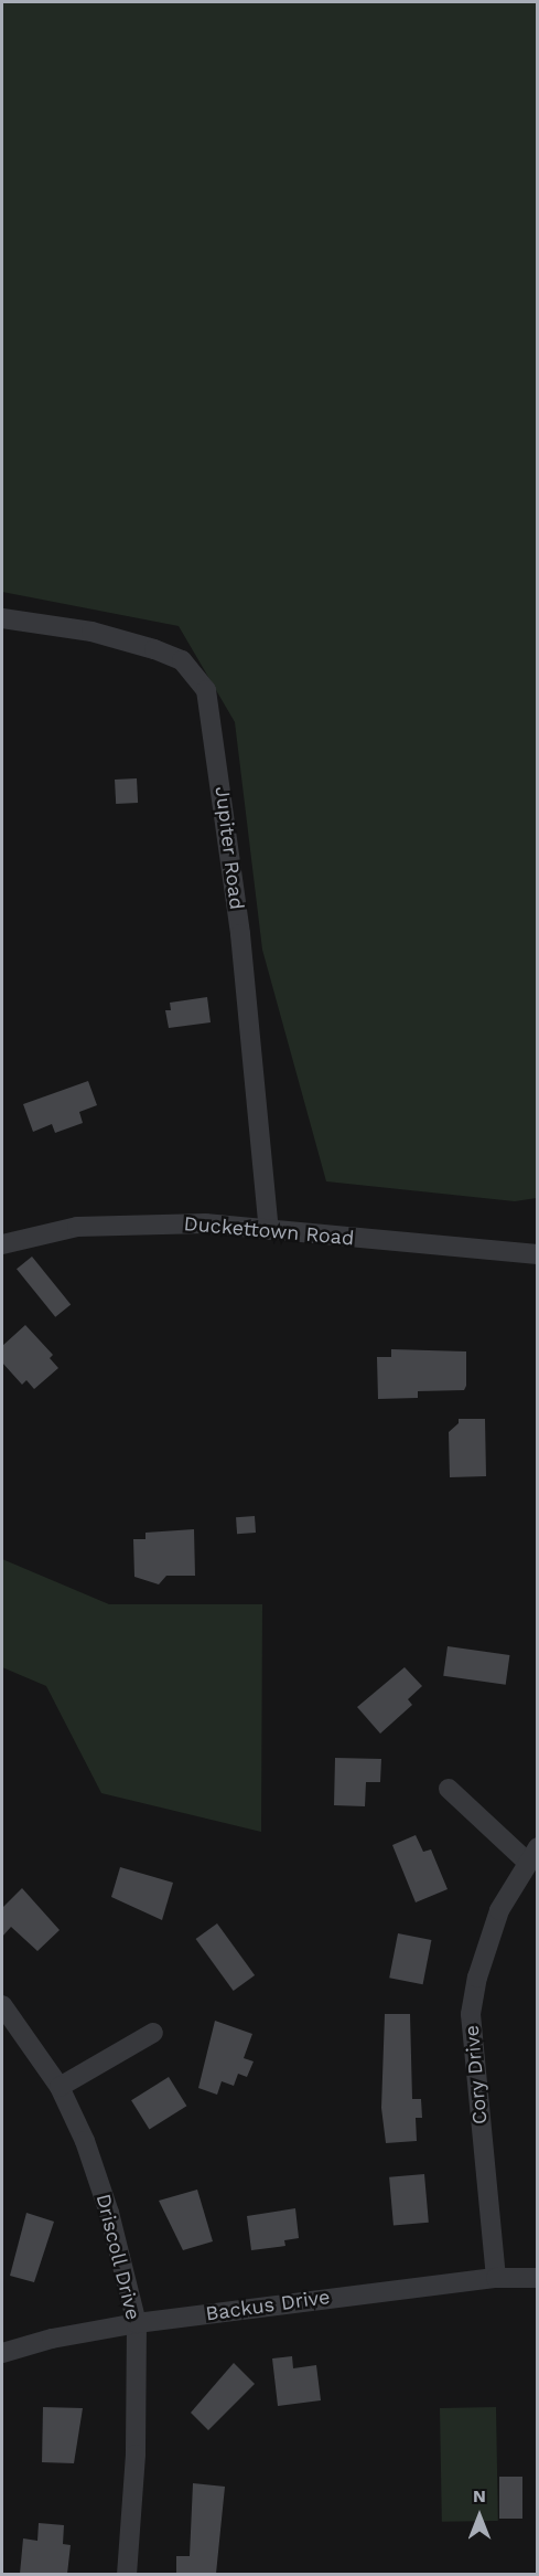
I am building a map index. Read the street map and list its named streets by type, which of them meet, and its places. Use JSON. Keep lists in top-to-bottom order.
{
  "streets": {
    "street": [
      "Jupiter Road",
      "Duckettown Road",
      "Cory Drive",
      "Driscoll Drive",
      "Backus Drive"
    ]
  },
  "crossings": [
    ["Jupiter Road", "Duckettown Road"],
    ["Cory Drive", "Backus Drive"],
    ["Driscoll Drive", "Backus Drive"]
  ],
  "north": "top"
}
